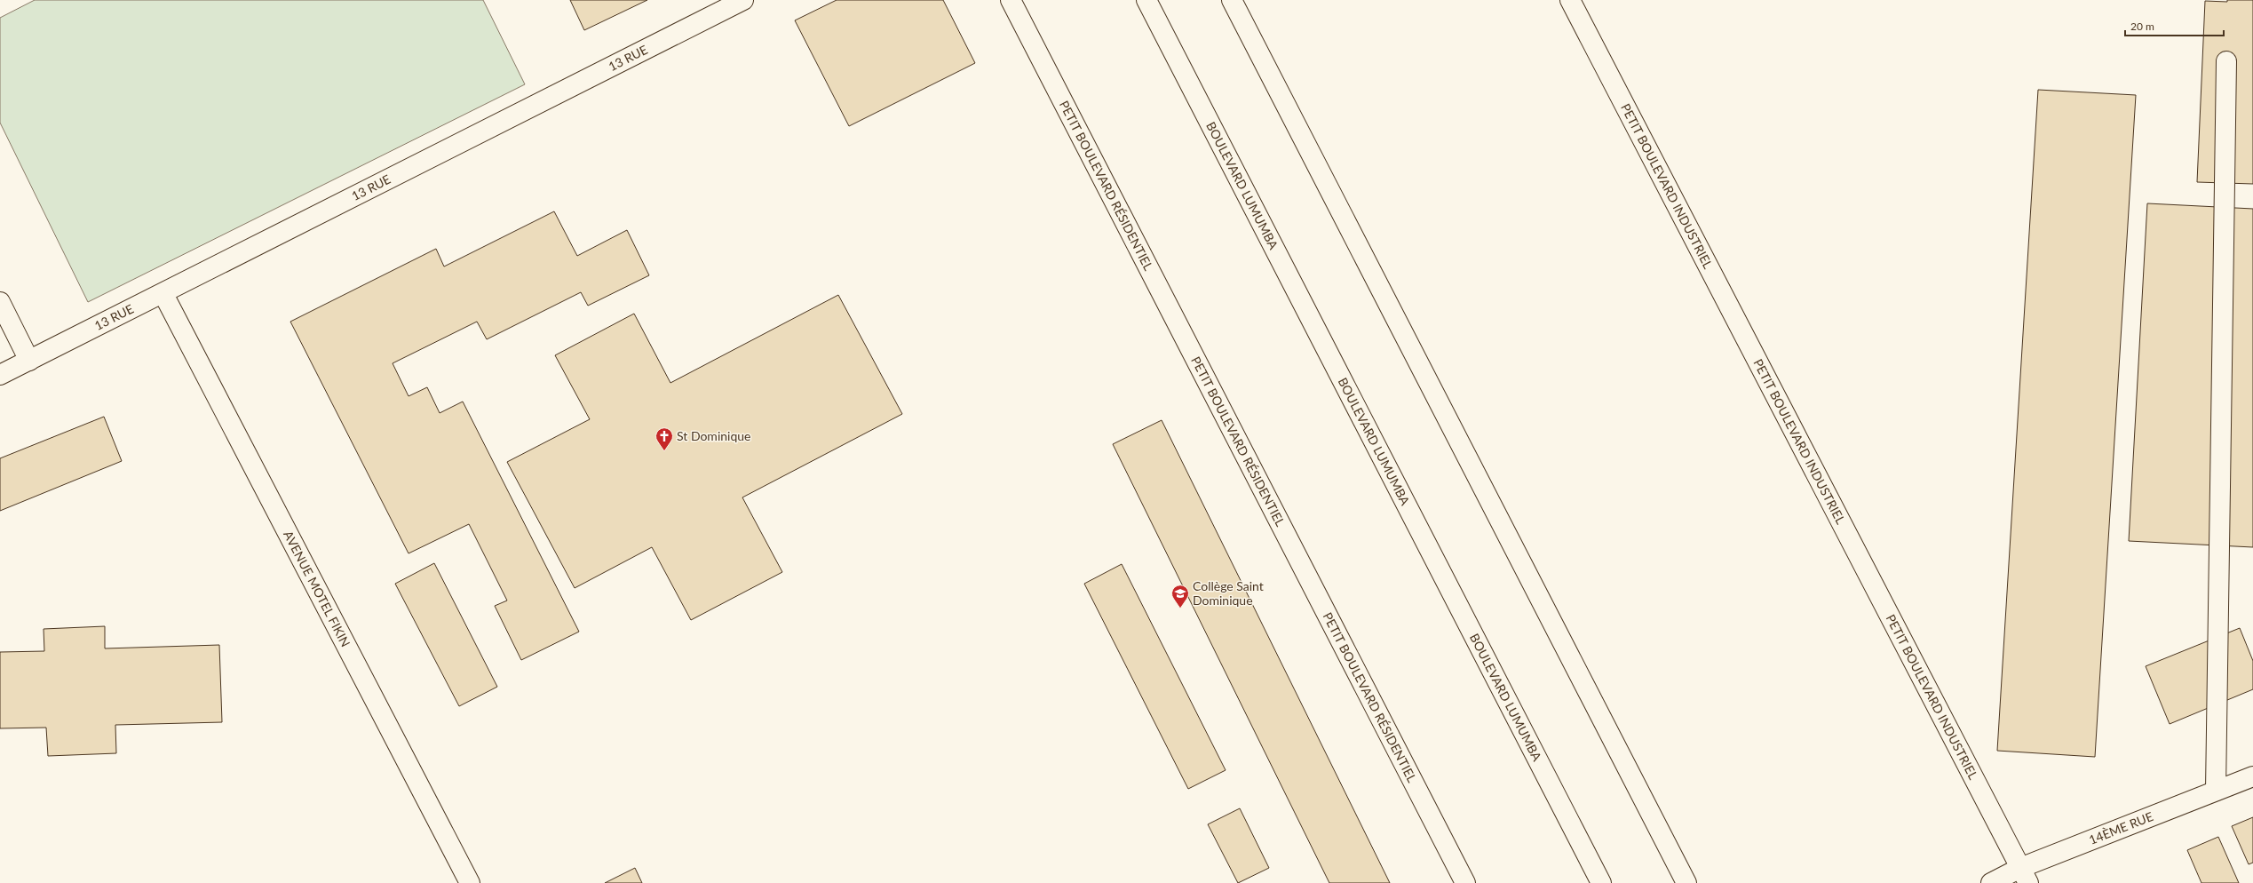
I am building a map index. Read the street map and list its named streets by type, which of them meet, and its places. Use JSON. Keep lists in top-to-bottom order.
{
  "streets": {
    "main road": [
      "13 RUE",
      "PETIT BOULEVARD RÉSIDENTIEL",
      "BOULEVARD LUMUMBA",
      "PETIT BOULEVARD INDUSTRIEL",
      "AVENUE MOTEL FIKIN",
      "14ÈME RUE"
    ]
  },
  "crossings": [
    ["13 RUE", "AVENUE MOTEL FIKIN"],
    ["PETIT BOULEVARD INDUSTRIEL", "14ÈME RUE"]
  ],
  "places": {
    "church": ["St Dominique"],
    "school or university": ["Collège Saint Dominique"]
  },
  "scale_bar": "20 m"
}
